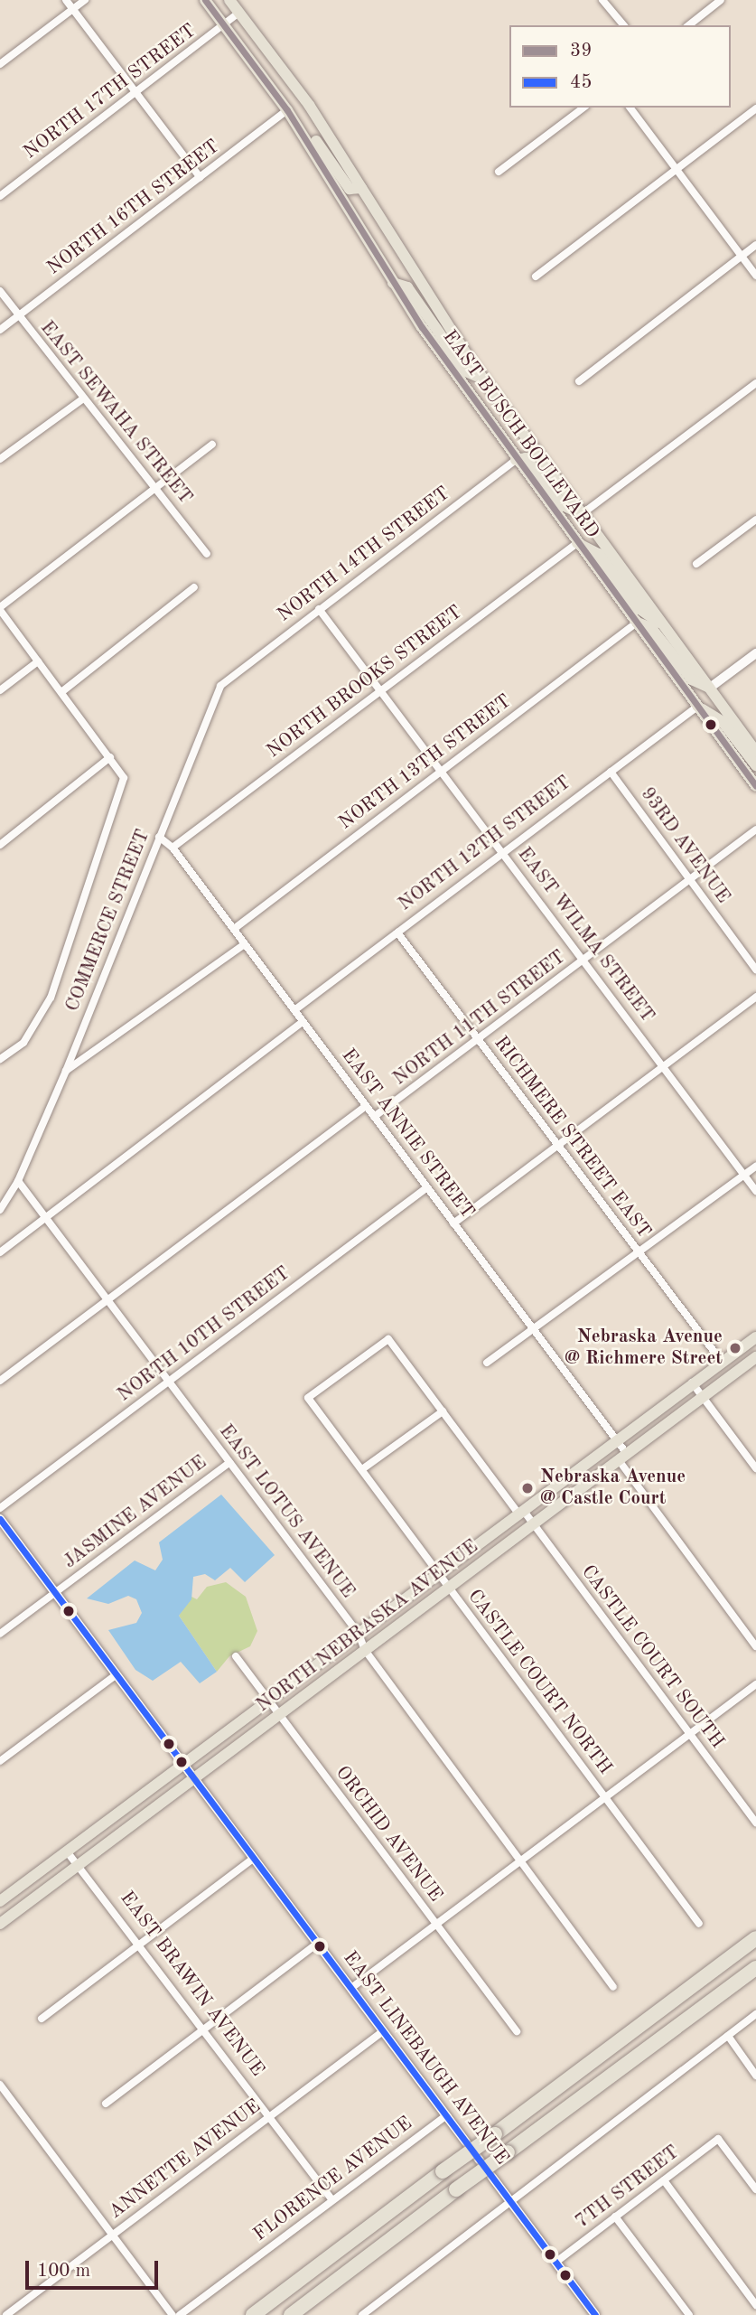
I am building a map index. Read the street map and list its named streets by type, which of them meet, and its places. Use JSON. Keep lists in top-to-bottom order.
{
  "streets": {
    "main road": ["EAST BUSCH BOULEVARD", "NORTH NEBRASKA AVENUE"],
    "street": [
      "NORTH 17TH STREET",
      "NORTH 16TH STREET",
      "EAST SEWAHA STREET",
      "NORTH 14TH STREET",
      "NORTH BROOKS STREET",
      "NORTH 13TH STREET",
      "NORTH 12TH STREET",
      "93RD AVENUE",
      "COMMERCE STREET",
      "EAST WILMA STREET",
      "NORTH 11TH STREET",
      "EAST ANNIE STREET",
      "RICHMERE STREET EAST",
      "NORTH 10TH STREET",
      "EAST LOTUS AVENUE",
      "JASMINE AVENUE",
      "CASTLE COURT SOUTH",
      "CASTLE COURT NORTH",
      "ORCHID AVENUE",
      "EAST BRAWIN AVENUE",
      "EAST LINEBAUGH AVENUE",
      "ANNETTE AVENUE",
      "FLORENCE AVENUE",
      "7TH STREET"
    ]
  },
  "crossings": [
    ["NORTH 17TH STREET", "EAST BUSCH BOULEVARD"],
    ["NORTH 16TH STREET", "EAST SEWAHA STREET"],
    ["NORTH 16TH STREET", "EAST BUSCH BOULEVARD"],
    ["EAST BUSCH BOULEVARD", "NORTH 14TH STREET"],
    ["EAST BUSCH BOULEVARD", "NORTH BROOKS STREET"],
    ["EAST BUSCH BOULEVARD", "NORTH 13TH STREET"],
    ["EAST BUSCH BOULEVARD", "NORTH 12TH STREET"],
    ["NORTH 14TH STREET", "COMMERCE STREET"],
    ["NORTH 14TH STREET", "EAST WILMA STREET"],
    ["NORTH BROOKS STREET", "EAST WILMA STREET"],
    ["NORTH BROOKS STREET", "EAST ANNIE STREET"],
    ["NORTH 13TH STREET", "EAST WILMA STREET"],
    ["NORTH 13TH STREET", "EAST ANNIE STREET"],
    ["NORTH 12TH STREET", "93RD AVENUE"],
    ["NORTH 12TH STREET", "EAST WILMA STREET"],
    ["NORTH 12TH STREET", "EAST ANNIE STREET"],
    ["NORTH 12TH STREET", "RICHMERE STREET EAST"],
    ["93RD AVENUE", "NORTH 11TH STREET"],
    ["COMMERCE STREET", "EAST ANNIE STREET"],
    ["COMMERCE STREET", "EAST LOTUS AVENUE"],
    ["EAST WILMA STREET", "NORTH 11TH STREET"],
    ["NORTH 11TH STREET", "EAST ANNIE STREET"],
    ["NORTH 11TH STREET", "RICHMERE STREET EAST"],
    ["EAST ANNIE STREET", "NORTH 10TH STREET"],
    ["EAST ANNIE STREET", "NORTH NEBRASKA AVENUE"],
    ["RICHMERE STREET EAST", "NORTH NEBRASKA AVENUE"],
    ["NORTH 10TH STREET", "EAST LOTUS AVENUE"],
    ["EAST LOTUS AVENUE", "JASMINE AVENUE"],
    ["EAST LOTUS AVENUE", "NORTH NEBRASKA AVENUE"],
    ["JASMINE AVENUE", "EAST LINEBAUGH AVENUE"],
    ["NORTH NEBRASKA AVENUE", "CASTLE COURT SOUTH"],
    ["NORTH NEBRASKA AVENUE", "CASTLE COURT NORTH"],
    ["NORTH NEBRASKA AVENUE", "ORCHID AVENUE"],
    ["NORTH NEBRASKA AVENUE", "EAST BRAWIN AVENUE"],
    ["NORTH NEBRASKA AVENUE", "EAST LINEBAUGH AVENUE"],
    ["CASTLE COURT SOUTH", "CASTLE COURT NORTH"],
    ["EAST BRAWIN AVENUE", "ANNETTE AVENUE"],
    ["EAST BRAWIN AVENUE", "FLORENCE AVENUE"],
    ["EAST LINEBAUGH AVENUE", "ANNETTE AVENUE"],
    ["EAST LINEBAUGH AVENUE", "FLORENCE AVENUE"],
    ["EAST LINEBAUGH AVENUE", "7TH STREET"]
  ],
  "places": ["Nebraska Avenue @ Richmere Street", "Nebraska Avenue @ Castle Court"],
  "lines": ["transit line 39", "transit line 45"],
  "legend": ["39", "45"],
  "scale_bar": "100 m"
}
